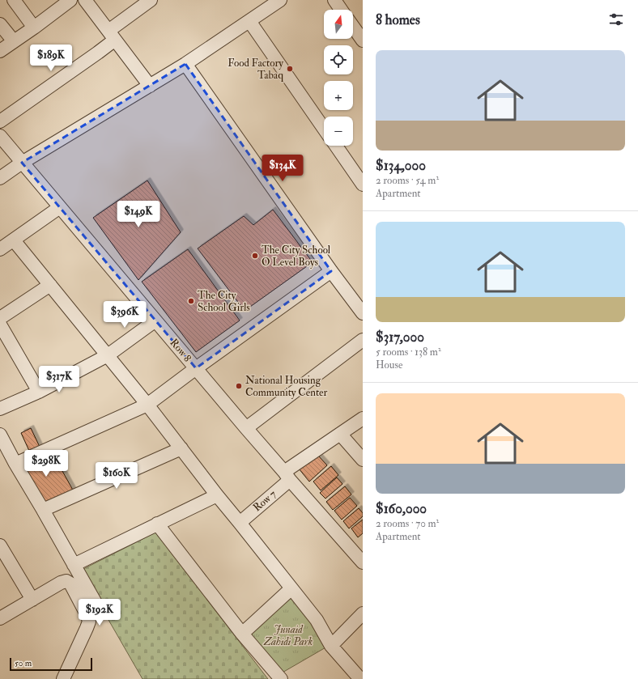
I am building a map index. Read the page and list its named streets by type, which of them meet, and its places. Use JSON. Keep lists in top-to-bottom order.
{
  "streets": {
    "street": ["Row 8", "Row 7"]
  },
  "crossings": [
    ["Row 8", "Row 7"]
  ],
  "parks": ["Junaid Zahidi Park"],
  "places": [
    "Food Factory Tabaq",
    "The City School O Level Boys",
    "The City School Girls",
    "National Housing Community Center"
  ],
  "scale_bar": "50 m",
  "north": "top",
  "page": {
    "heading": "8 homes",
    "map_buttons": ["+", "−"],
    "list": [
      {
        "name": "$134,000",
        "note": "2 rooms · 54 m² · Apartment"
      },
      {
        "name": "$317,000",
        "note": "5 rooms · 138 m² · House"
      },
      {
        "name": "$160,000",
        "note": "2 rooms · 70 m² · Apartment"
      }
    ],
    "price": [
      "$189K",
      "$134K",
      "$149K",
      "$396K",
      "$317K",
      "$298K",
      "$160K",
      "$192K"
    ],
    "scale": "50 m"
  }
}
